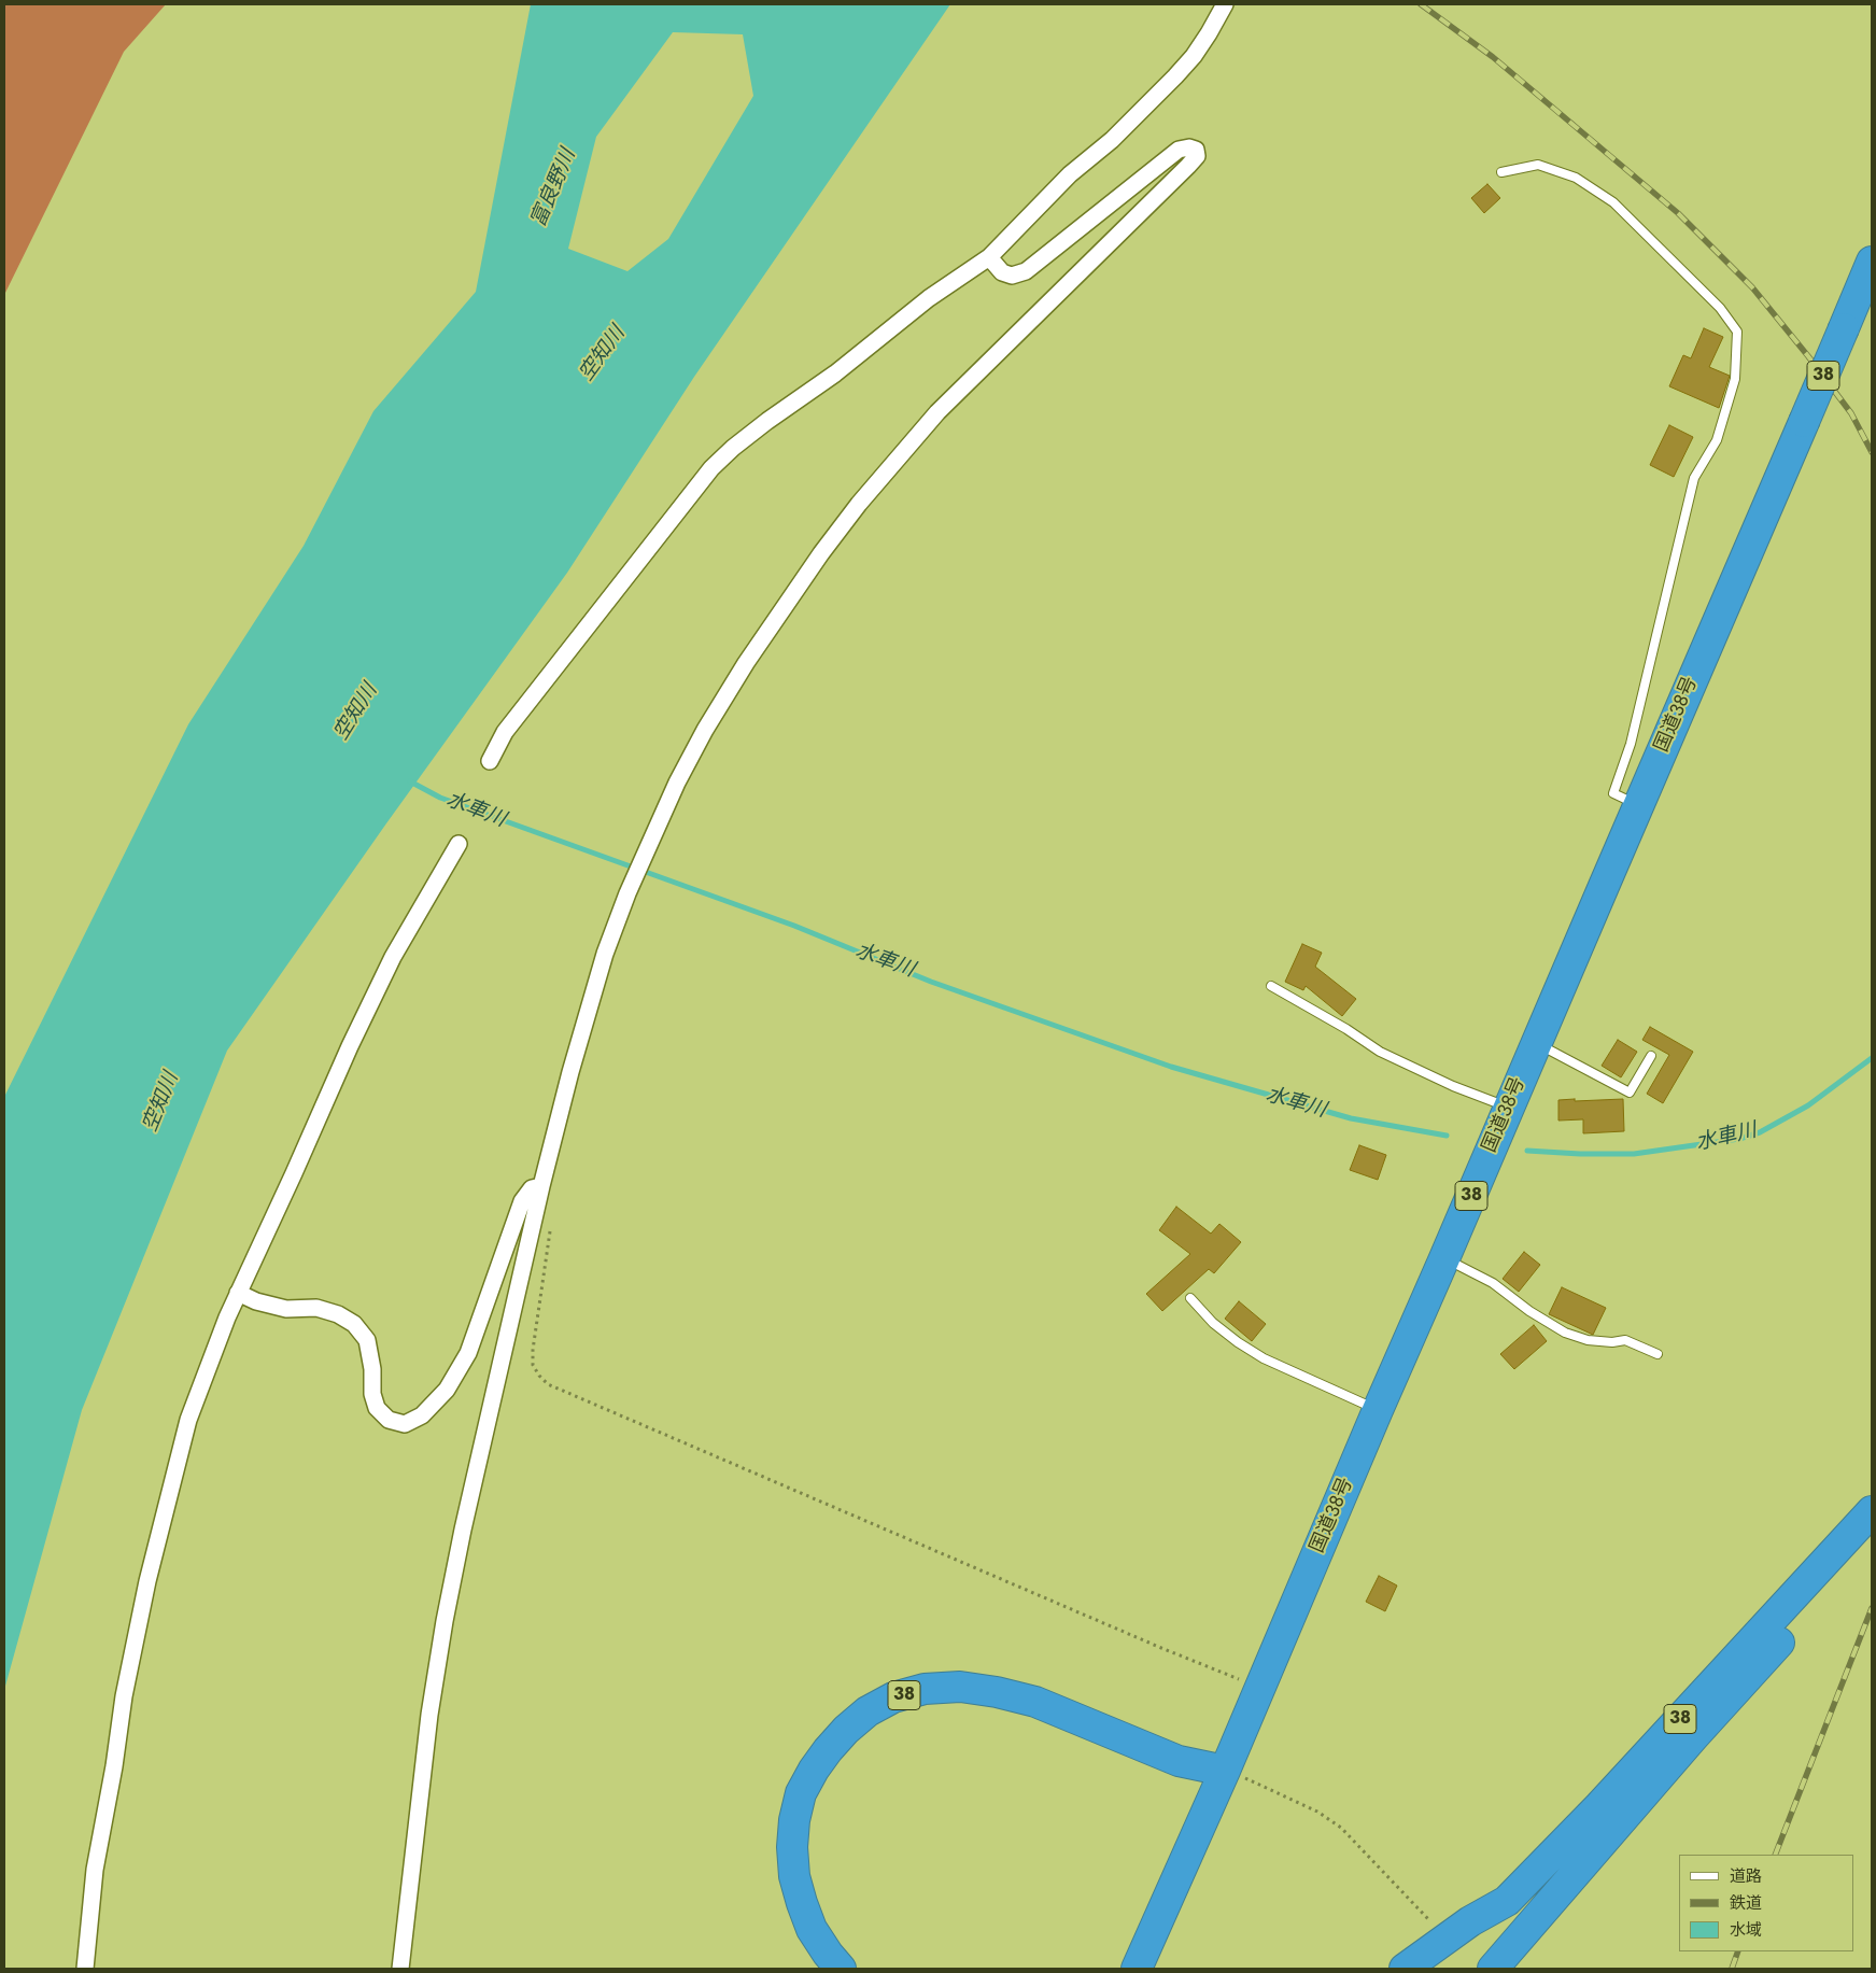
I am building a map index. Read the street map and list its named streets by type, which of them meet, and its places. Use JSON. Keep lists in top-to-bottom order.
{
  "streets": {
    "highway": ["38", "国道38号"]
  },
  "crossings": [
    ["38", "国道38号"]
  ],
  "water": ["富良野川", "空知川", "水車川"],
  "legend": ["道路", "鉄道", "水域"]
}
